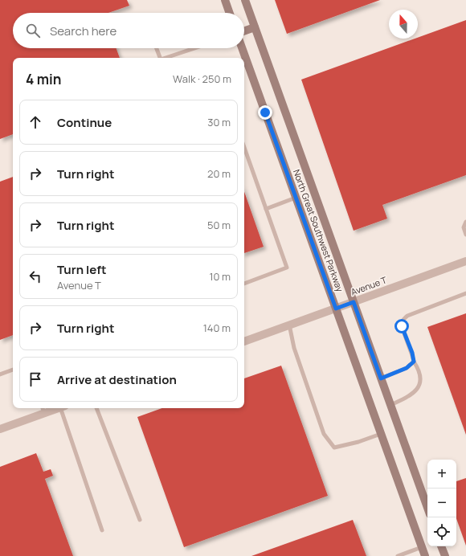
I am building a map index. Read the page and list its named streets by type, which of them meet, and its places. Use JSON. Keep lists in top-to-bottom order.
{
  "streets": {
    "street": ["North Great Southwest Parkway", "Avenue T"]
  },
  "crossings": [
    ["North Great Southwest Parkway", "Avenue T"]
  ],
  "north": "top",
  "page": {
    "search": "Search here",
    "heading": ["4 min", "Walk · 250 m"],
    "list": [
      ["Continue", "30 m"],
      ["Turn right", "20 m"],
      ["Turn right", "50 m"],
      ["Turn left", "Avenue T", "10 m"],
      ["Turn right", "140 m"],
      "Arrive at destination"
    ],
    "map_buttons": ["+", "−"]
  }
}
